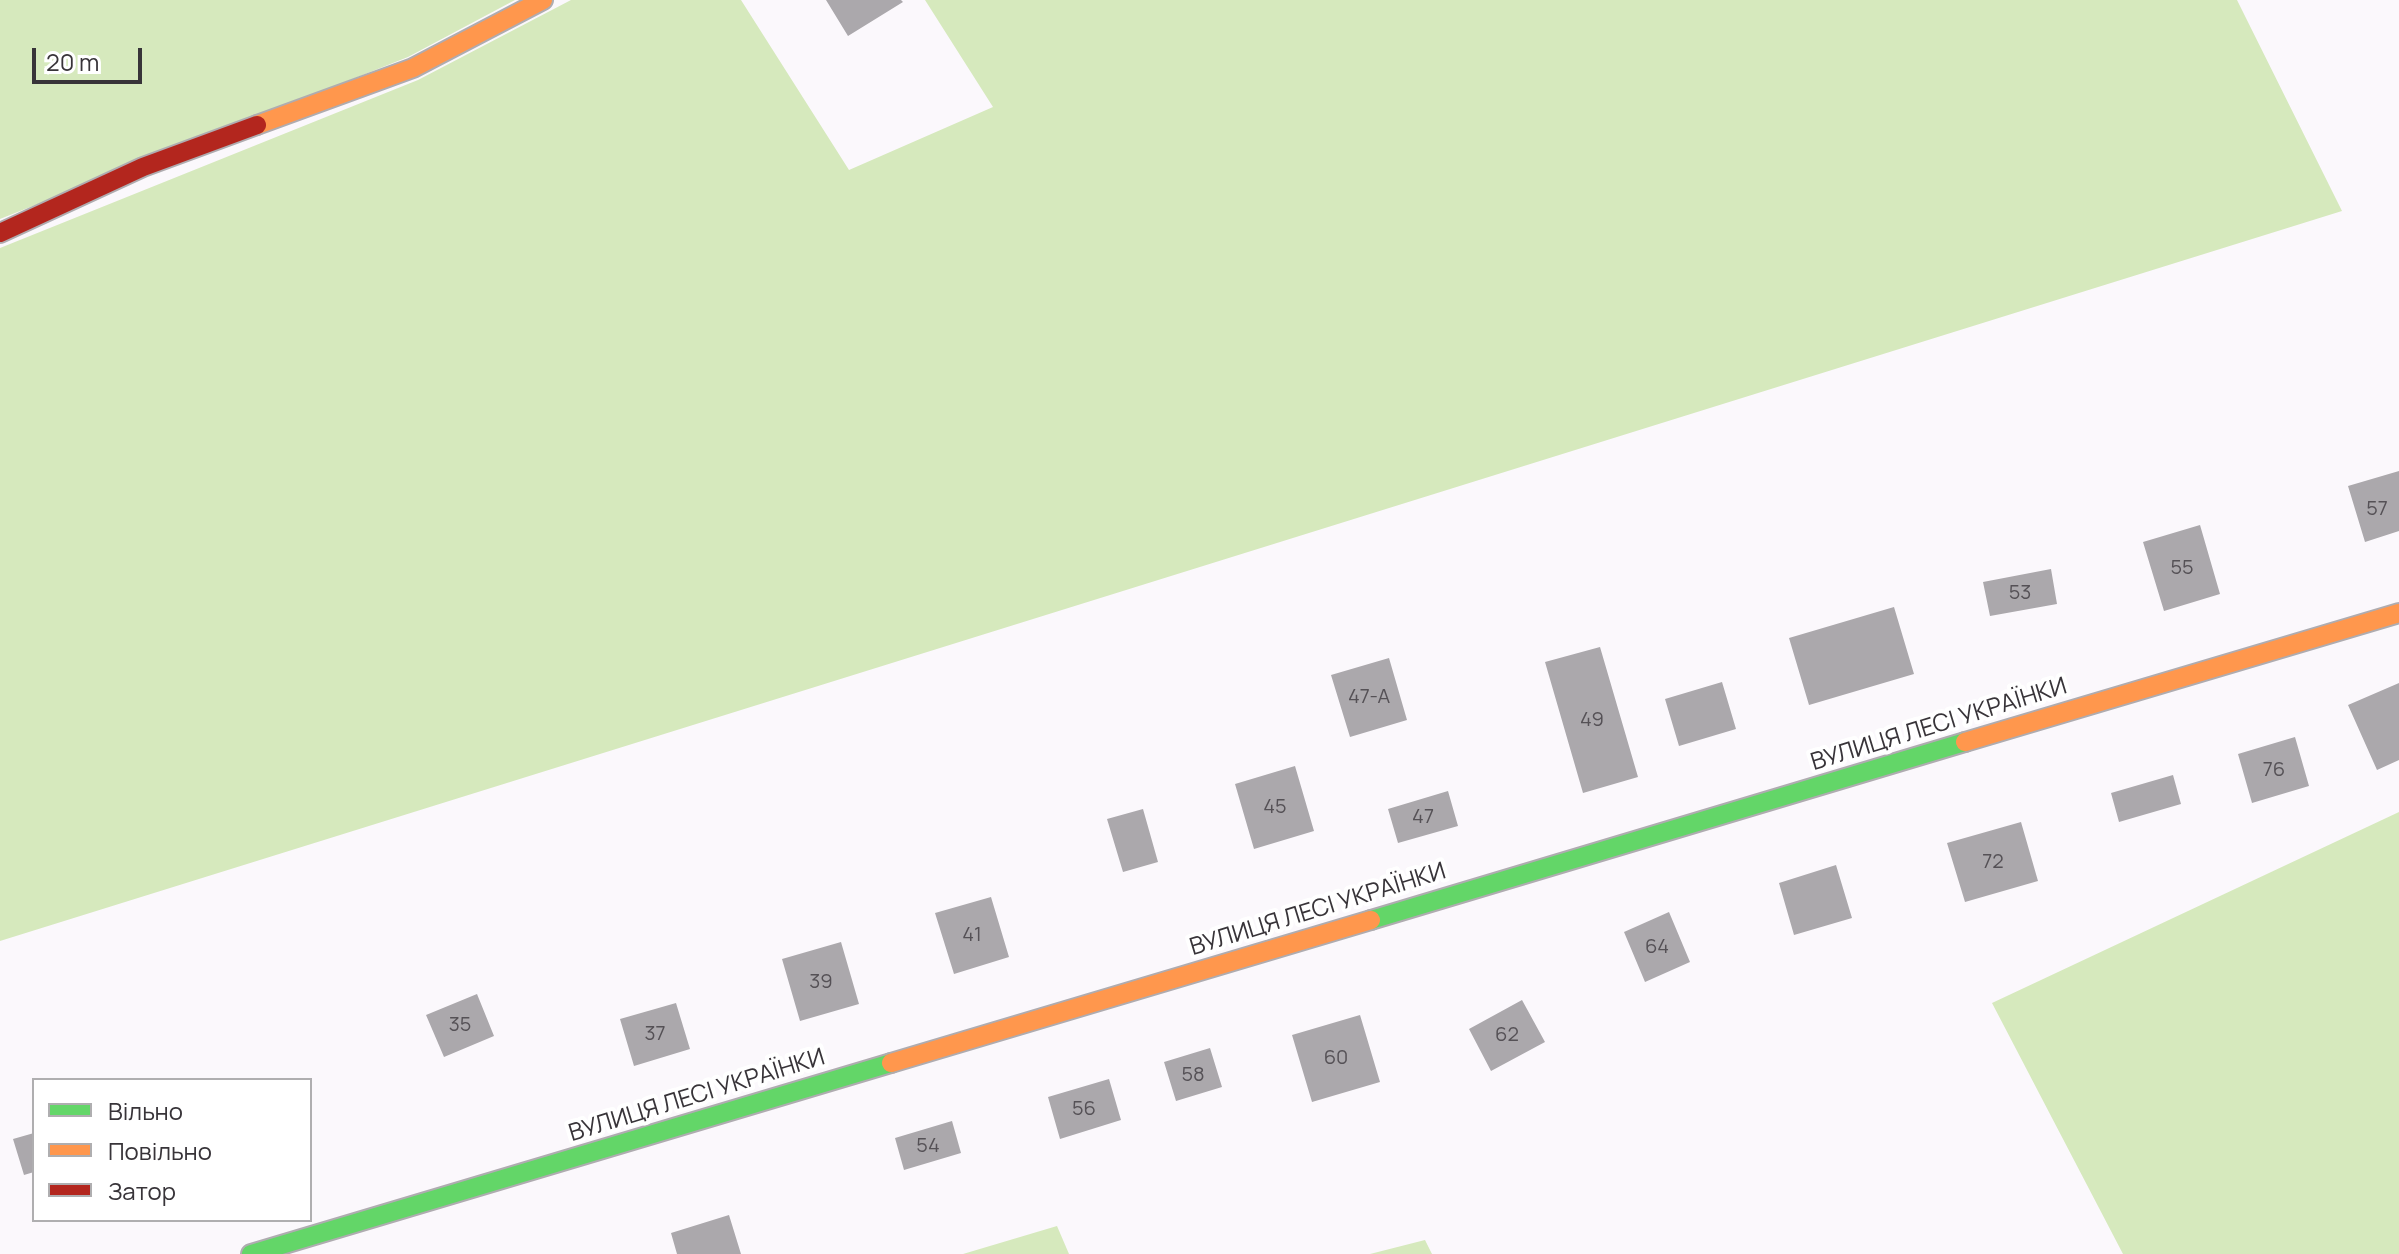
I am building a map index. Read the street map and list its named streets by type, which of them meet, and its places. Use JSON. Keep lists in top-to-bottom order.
{
  "streets": {
    "street": ["ВУЛИЦЯ ЛЕСІ УКРАЇНКИ"]
  },
  "house_numbers": [
    "57",
    "55",
    "53",
    "47-А",
    "49",
    "76",
    "45",
    "47",
    "72",
    "41",
    "64",
    "39",
    "35",
    "37",
    "62",
    "60",
    "58",
    "56",
    "54"
  ],
  "legend": ["Вільно", "Повільно", "Затор"],
  "scale_bar": "20 m"
}
